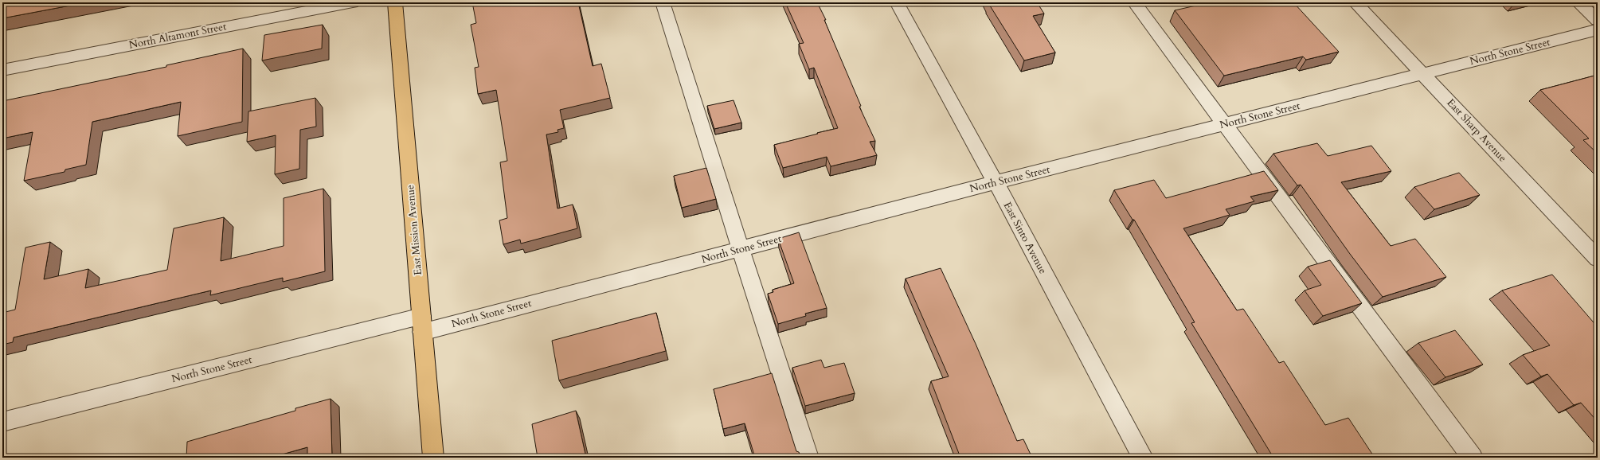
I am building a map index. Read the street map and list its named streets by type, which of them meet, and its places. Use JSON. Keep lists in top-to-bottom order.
{
  "streets": {
    "main road": ["East Mission Avenue"],
    "street": [
      "North Altamont Street",
      "North Stone Street",
      "East Sharp Avenue",
      "East Sinto Avenue"
    ]
  },
  "crossings": [
    ["North Stone Street", "East Sharp Avenue"],
    ["North Stone Street", "East Mission Avenue"],
    ["North Stone Street", "East Sinto Avenue"]
  ]
}
